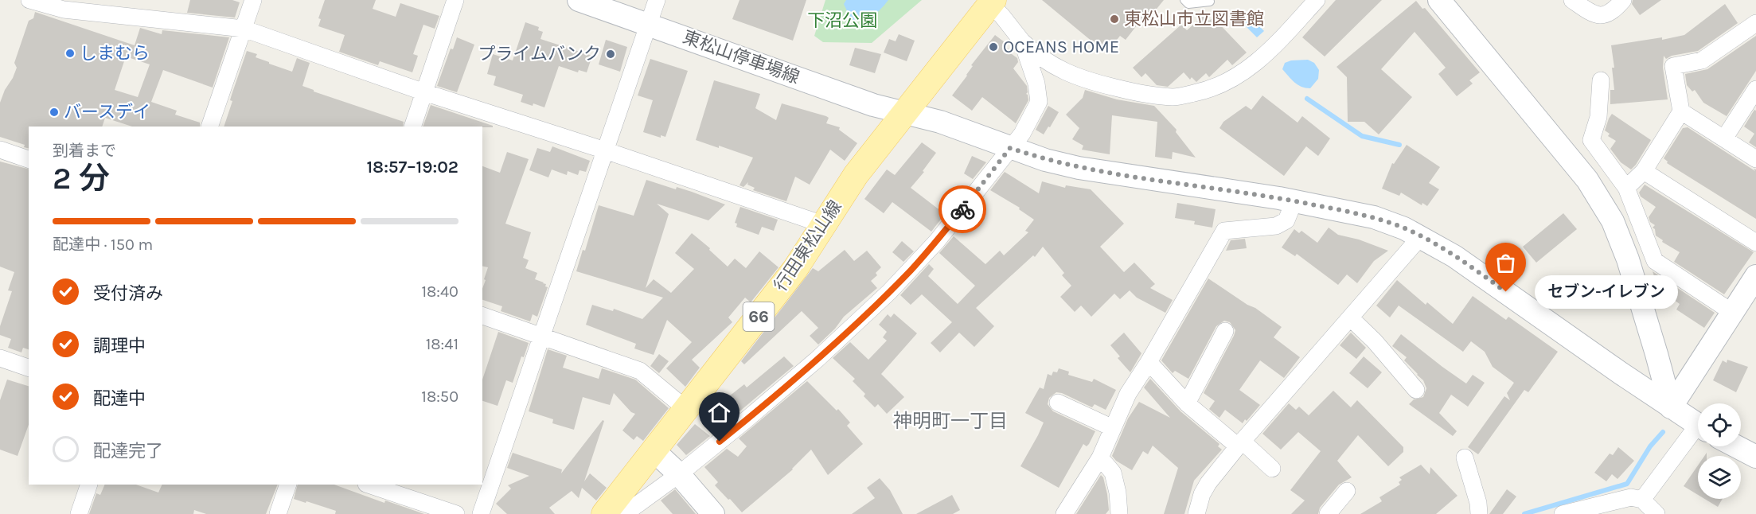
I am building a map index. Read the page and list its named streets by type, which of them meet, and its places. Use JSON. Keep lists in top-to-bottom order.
{
  "streets": {
    "main road": ["行田東松山線", "66"],
    "street": ["東松山停車場線"]
  },
  "crossings": [
    ["東松山停車場線", "行田東松山線"]
  ],
  "districts": ["神明町一丁目"],
  "parks": ["下沼公園"],
  "places": [
    "東松山市立図書館",
    "OCEANS HOME",
    "しまむら",
    "プライムバンク",
    "バースデイ",
    "セブン-イレブン"
  ],
  "page": {
    "heading": ["2 分", "到着まで", "18:57–19:02"],
    "bar": "配達中 · 150 m",
    "list": [
      ["受付済み", "18:40"],
      ["調理中", "18:41"],
      ["配達中", "18:50"],
      "配達完了"
    ],
    "bubble": "セブン-イレブン"
  }
}
